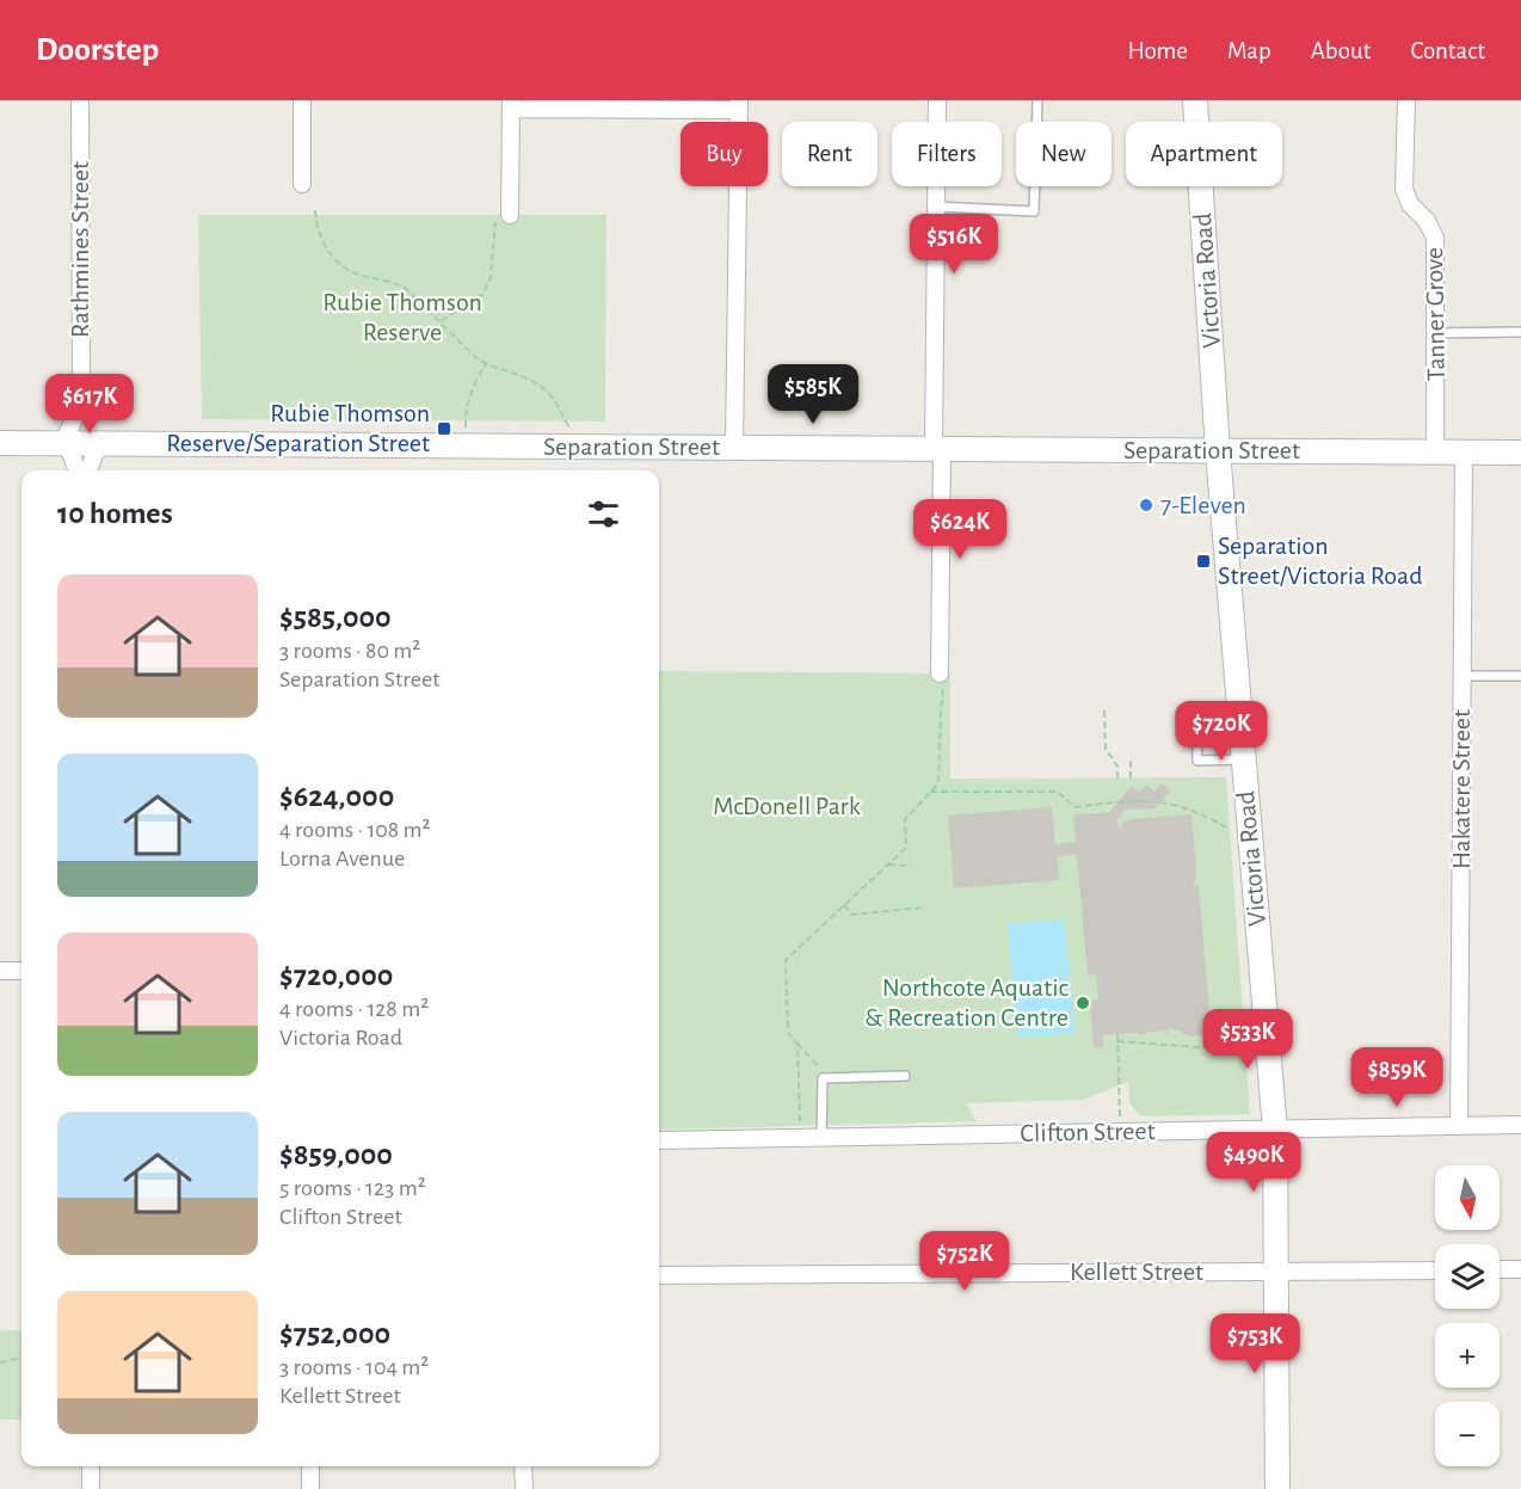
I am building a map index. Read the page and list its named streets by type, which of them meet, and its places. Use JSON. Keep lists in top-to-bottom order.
{
  "streets": {
    "street": [
      "Rathmines Street",
      "Victoria Road",
      "Tanner Grove",
      "Separation Street",
      "Hakatere Street",
      "Clifton Street",
      "Kellett Street"
    ]
  },
  "crossings": [
    ["Rathmines Street", "Separation Street"],
    ["Victoria Road", "Separation Street"],
    ["Victoria Road", "Clifton Street"],
    ["Victoria Road", "Kellett Street"],
    ["Tanner Grove", "Separation Street"],
    ["Separation Street", "Hakatere Street"],
    ["Hakatere Street", "Clifton Street"]
  ],
  "parks": ["Rubie Thomson Reserve", "McDonell Park"],
  "places": {
    "transit": ["Rubie Thomson Reserve/Separation Street", "Separation Street/Victoria Road"],
    "other": ["7-Eleven", "Northcote Aquatic & Recreation Centre"]
  },
  "north": "bottom",
  "page": {
    "header": "Doorstep",
    "nav": [
      "Home",
      "Map",
      "About",
      "Contact"
    ],
    "chip": [
      "Buy",
      "Rent",
      "Filters",
      "New",
      "Apartment"
    ],
    "price": [
      "$516K",
      "$585K",
      "$617K",
      "$624K",
      "$720K",
      "$533K",
      "$859K",
      "$490K",
      "$752K",
      "$753K"
    ],
    "heading": "10 homes",
    "list": [
      {
        "name": "$585,000",
        "note": "3 rooms · 80 m² · Separation Street"
      },
      {
        "name": "$624,000",
        "note": "4 rooms · 108 m² · Lorna Avenue"
      },
      {
        "name": "$720,000",
        "note": "4 rooms · 128 m² · Victoria Road"
      },
      {
        "name": "$859,000",
        "note": "5 rooms · 123 m² · Clifton Street"
      },
      {
        "name": "$752,000",
        "note": "3 rooms · 104 m² · Kellett Street"
      }
    ],
    "map_buttons": ["+", "−"]
  }
}
